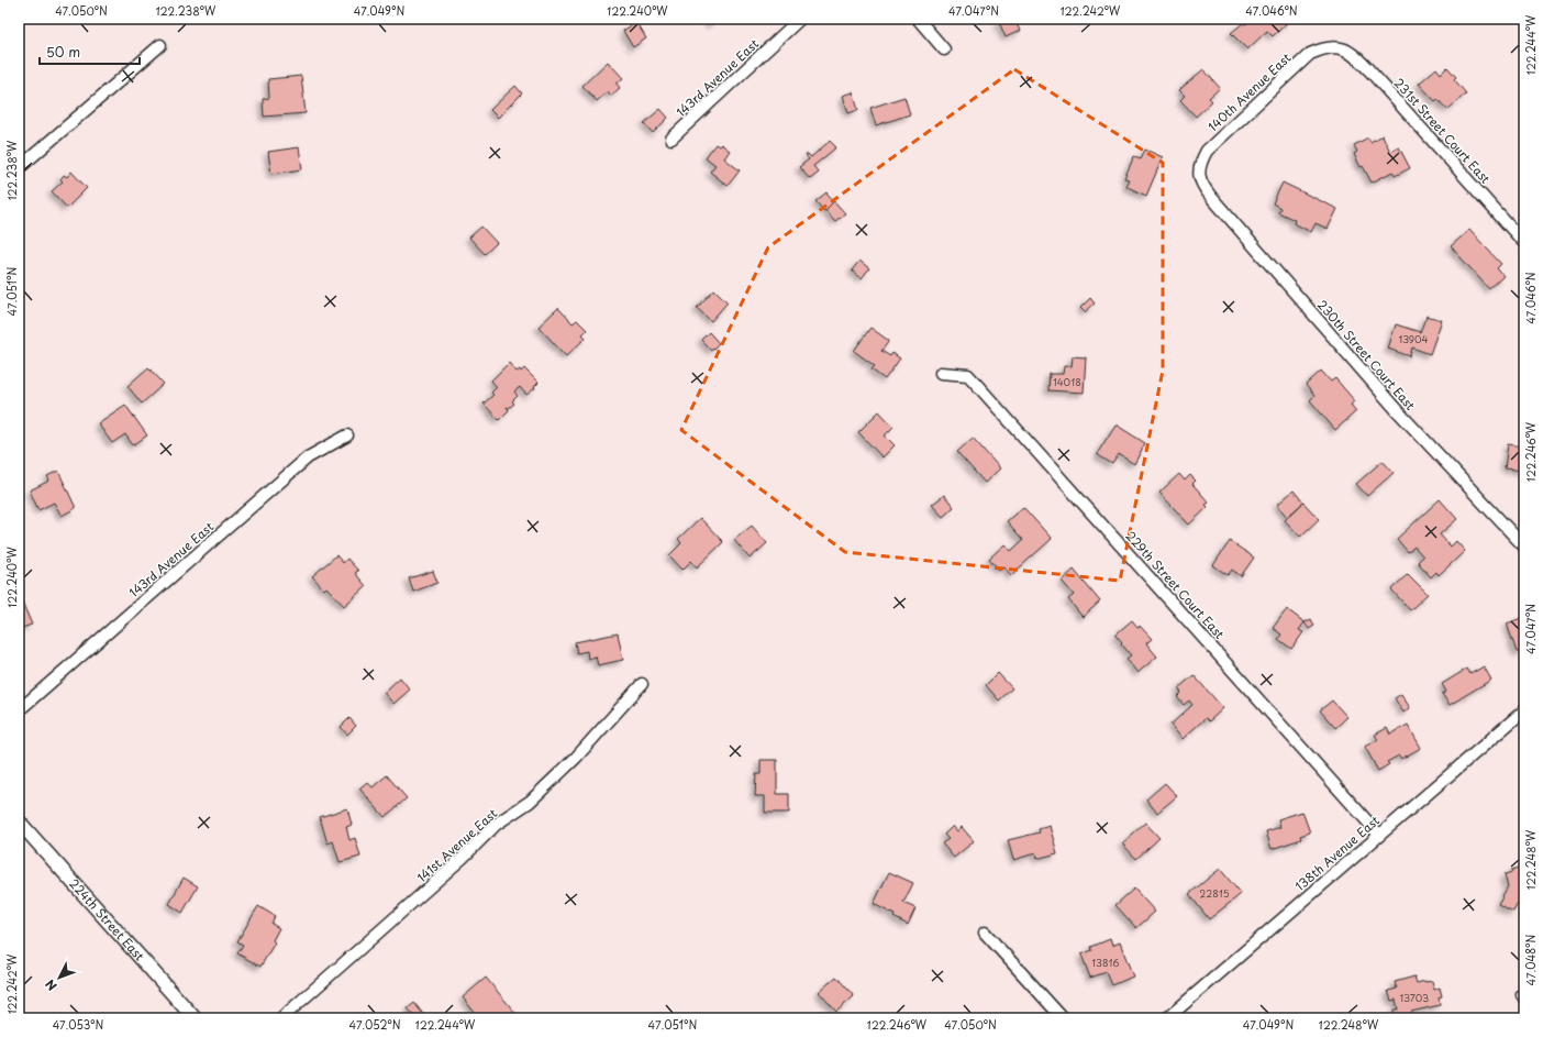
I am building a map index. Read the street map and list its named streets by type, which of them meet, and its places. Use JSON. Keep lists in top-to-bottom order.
{
  "streets": {
    "street": [
      "143rd Avenue East",
      "140th Avenue East",
      "231st Street Court East",
      "230th Street Court East",
      "229th Street Court East",
      "141st Avenue East",
      "138th Avenue East",
      "224th Street East"
    ]
  },
  "crossings": [
    ["140th Avenue East", "231st Street Court East"],
    ["140th Avenue East", "230th Street Court East"],
    ["229th Street Court East", "138th Avenue East"]
  ],
  "house_numbers": [
    "13904",
    "14018",
    "22815",
    "13816",
    "13703"
  ],
  "scale_bar": "50 m",
  "north": "bottom left",
  "coordinates": [
    "47.050°N",
    "122.238°W",
    "47.049°N",
    "122.240°W",
    "47.047°N",
    "122.242°W",
    "47.046°N",
    "122.244°W",
    "47.051°N",
    "122.246°W",
    "122.248°W",
    "47.048°N",
    "47.053°N",
    "47.052°N"
  ]
}
